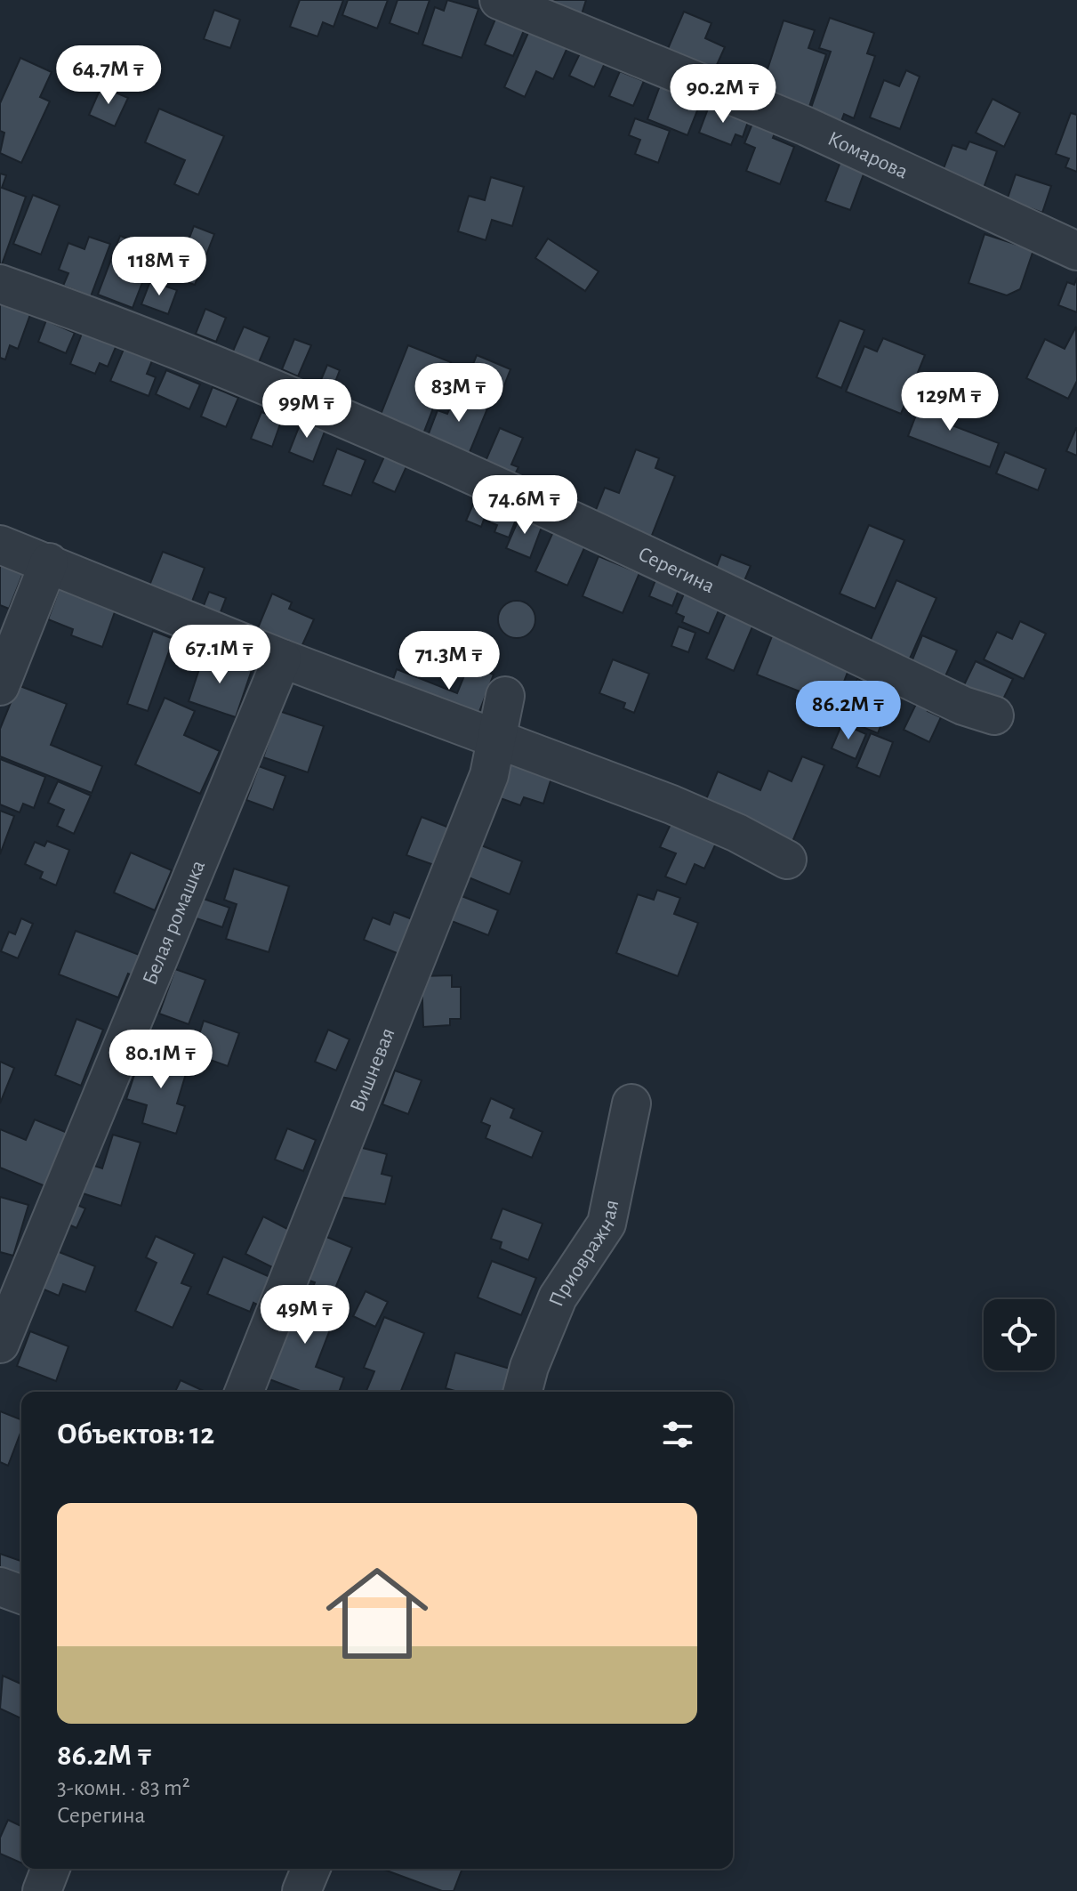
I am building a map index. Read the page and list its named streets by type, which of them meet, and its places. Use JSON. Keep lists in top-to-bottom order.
{
  "streets": {
    "street": [
      "Комарова",
      "Серегина",
      "Белая ромашка",
      "Вишневая",
      "Приовражная"
    ]
  },
  "page": {
    "price": [
      "64.7M ₸",
      "90.2M ₸",
      "118M ₸",
      "83M ₸",
      "129M ₸",
      "99M ₸",
      "74.6M ₸",
      "67.1M ₸",
      "71.3M ₸",
      "86.2M ₸",
      "80.1M ₸",
      "49M ₸"
    ],
    "heading": "Объектов: 12",
    "list": [
      {
        "name": "86.2M ₸",
        "note": "3-комн. · 83 m² · Серегина"
      }
    ]
  }
}
